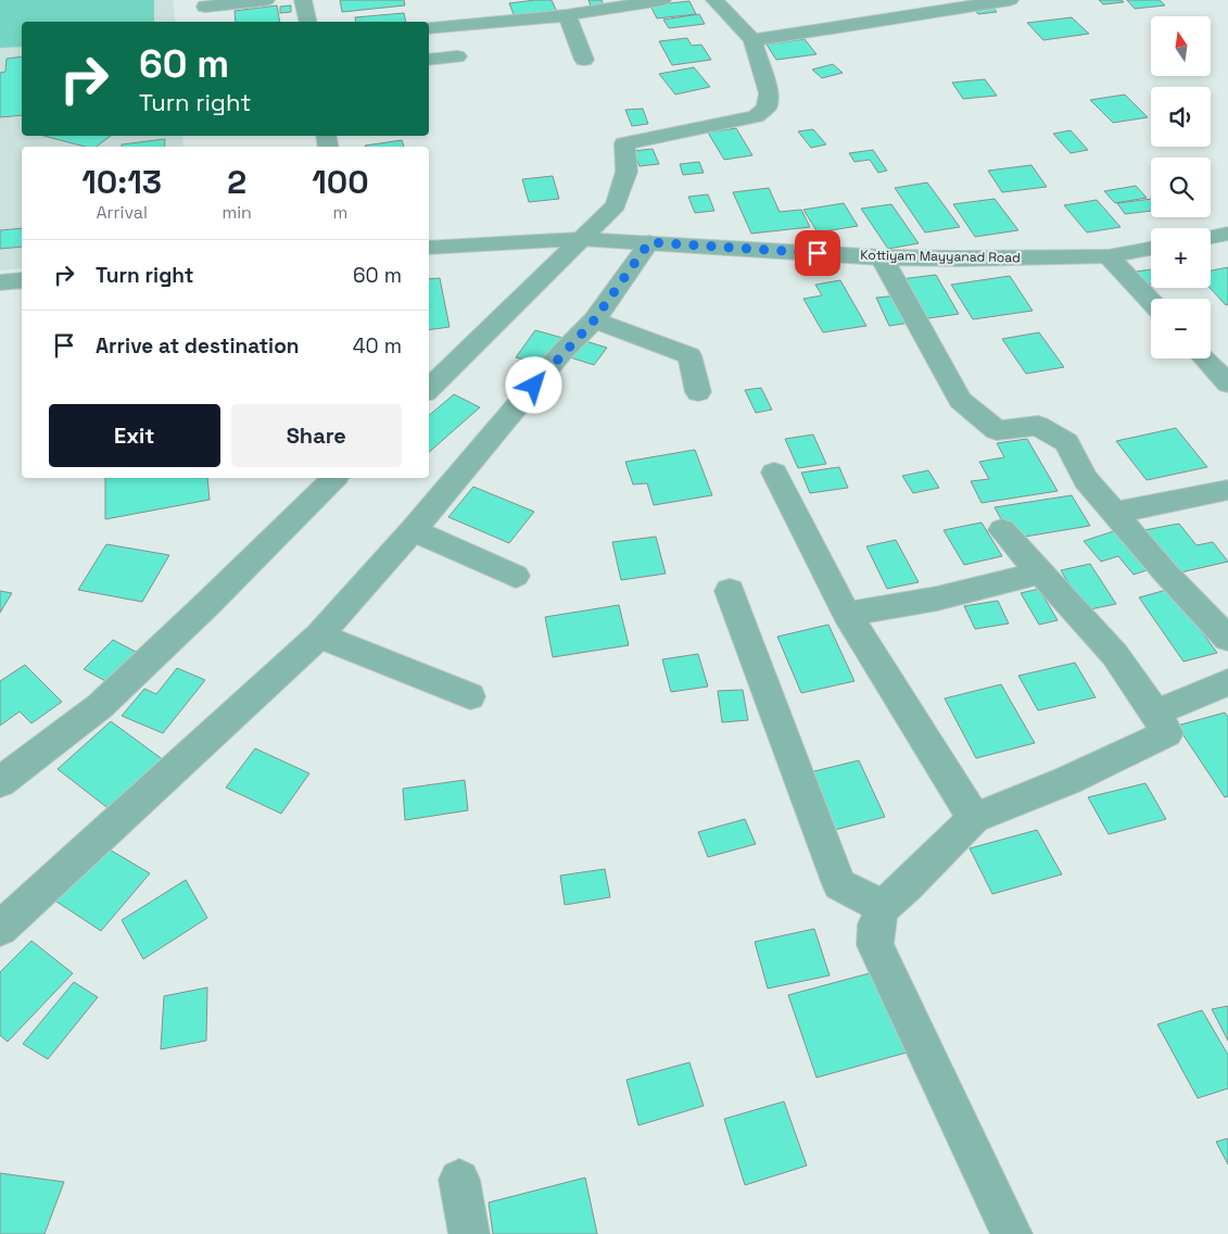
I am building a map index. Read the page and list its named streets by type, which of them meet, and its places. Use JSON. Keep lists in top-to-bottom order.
{
  "streets": {
    "street": ["Kottiyam Mayyanad Road"]
  },
  "north": "top",
  "page": {
    "map_buttons": ["+", "−"],
    "turn": ["60 m", "Turn right"],
    "eta": [
      "10:13",
      "Arrival",
      "2",
      "min",
      "100",
      "m"
    ],
    "list": [
      {
        "name": "Turn right",
        "value": "60 m"
      },
      {
        "name": "Arrive at destination",
        "value": "40 m"
      }
    ],
    "buttons": ["Exit", "Share"]
  }
}
